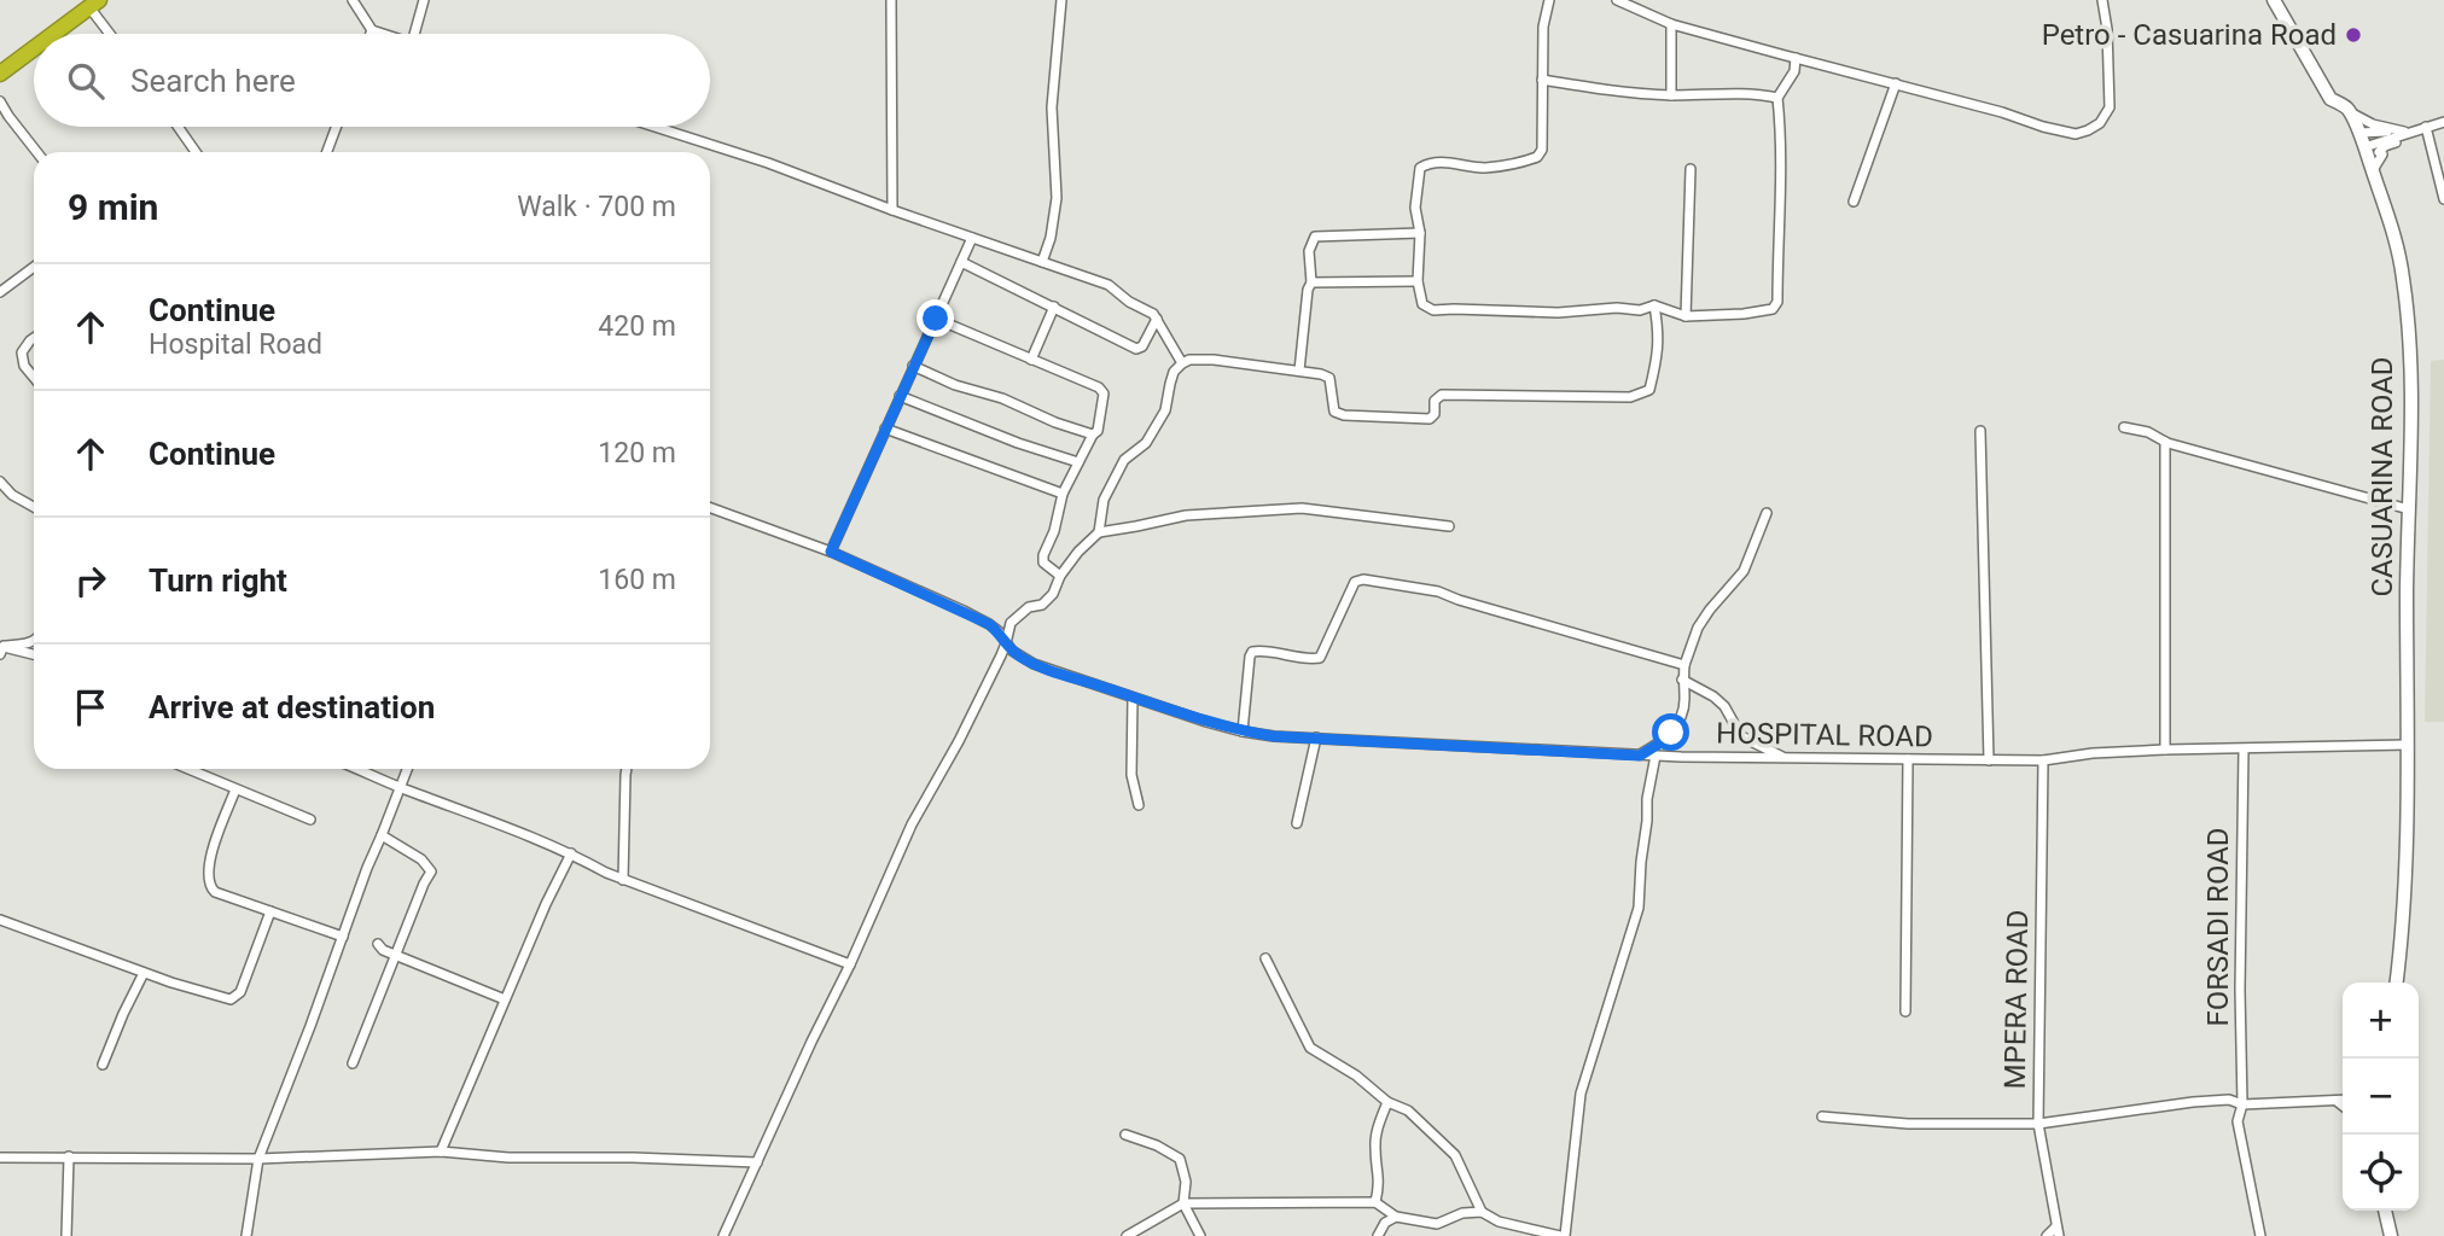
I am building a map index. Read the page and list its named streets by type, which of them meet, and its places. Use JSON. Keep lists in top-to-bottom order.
{
  "streets": {
    "street": [
      "CASUARINA ROAD",
      "HOSPITAL ROAD",
      "FORSADI ROAD",
      "MPERA ROAD"
    ]
  },
  "crossings": [
    ["CASUARINA ROAD", "HOSPITAL ROAD"],
    ["HOSPITAL ROAD", "FORSADI ROAD"],
    ["HOSPITAL ROAD", "MPERA ROAD"]
  ],
  "places": ["Petro - Casuarina Road"],
  "page": {
    "search": "Search here",
    "heading": ["9 min", "Walk · 700 m"],
    "list": [
      ["Continue", "Hospital Road", "420 m"],
      ["Continue", "120 m"],
      ["Turn right", "160 m"],
      "Arrive at destination"
    ],
    "map_buttons": ["+", "−"]
  }
}
